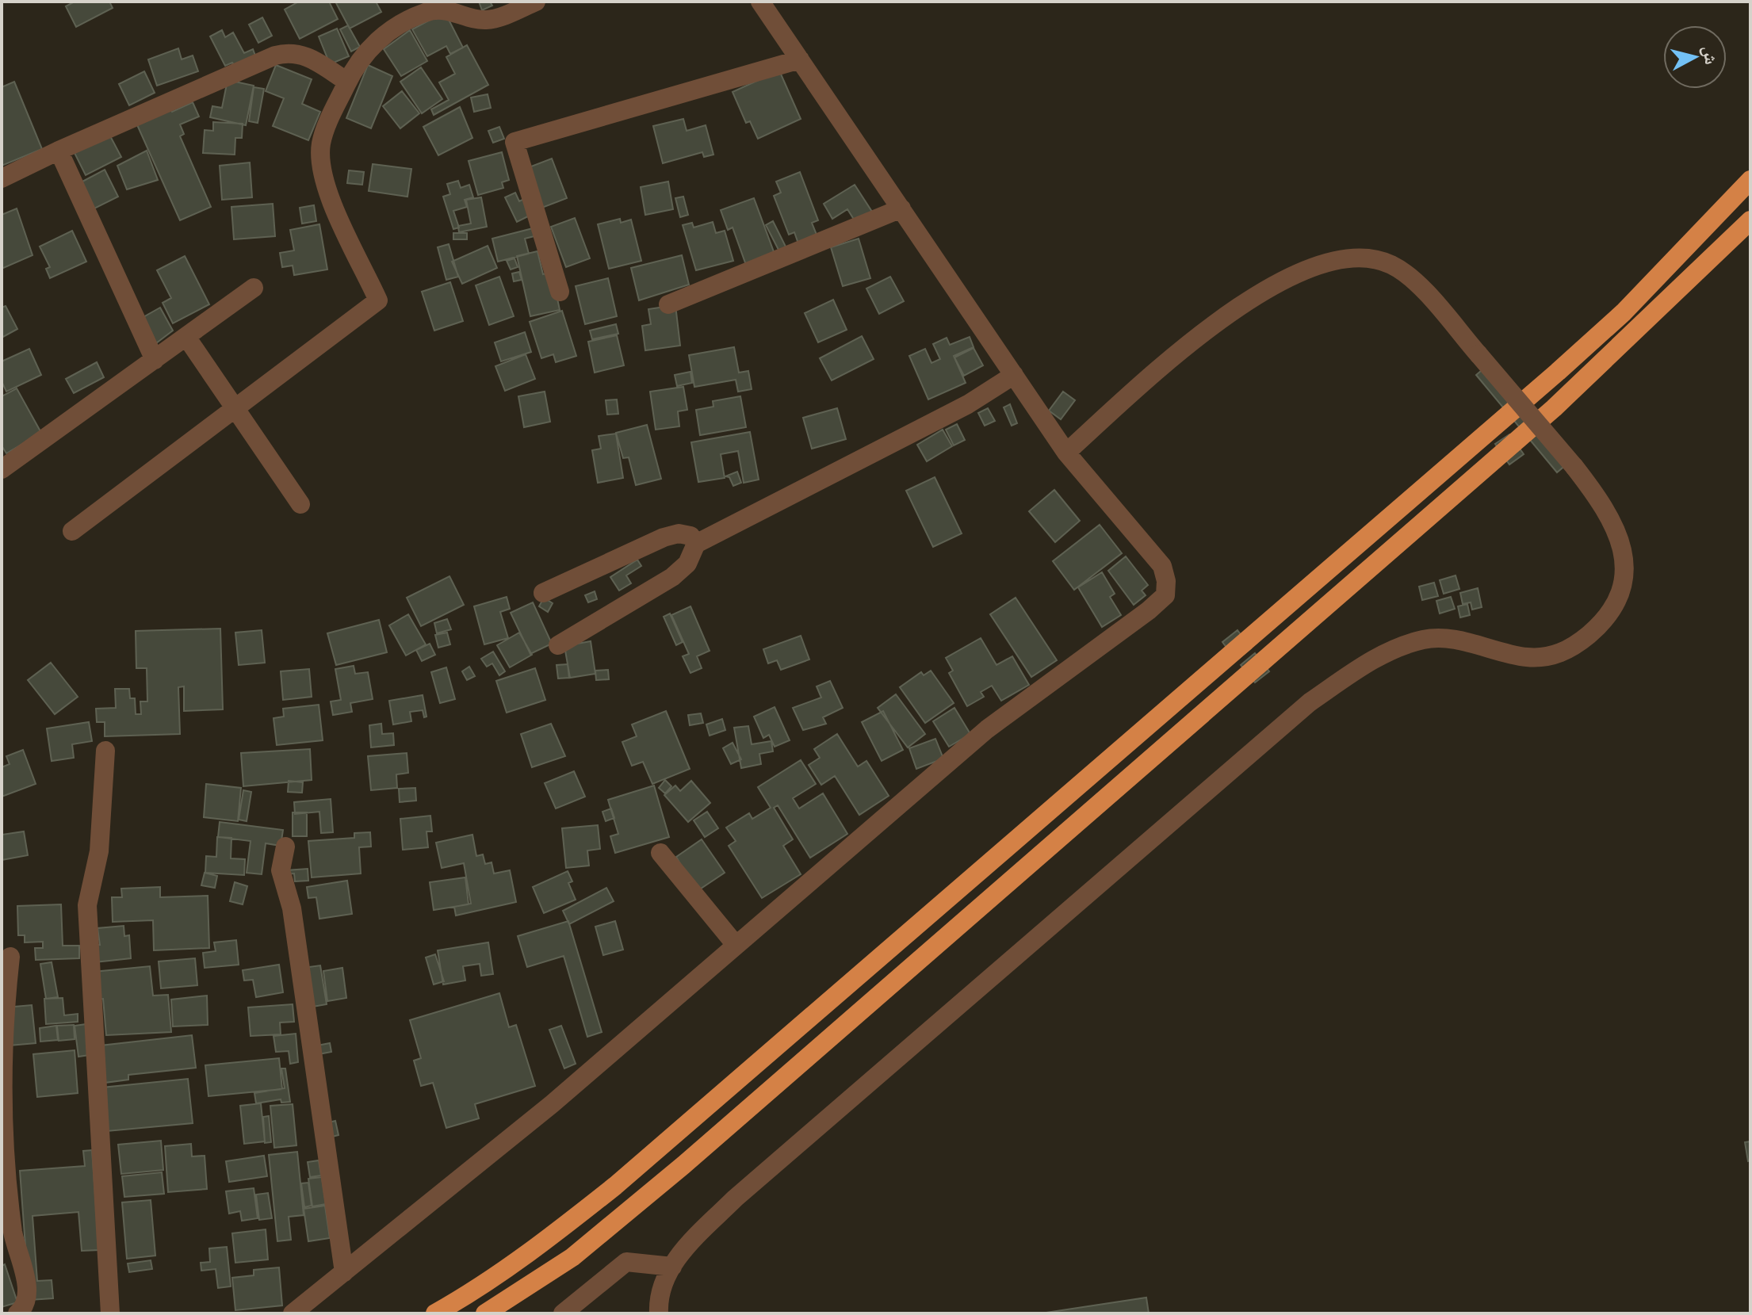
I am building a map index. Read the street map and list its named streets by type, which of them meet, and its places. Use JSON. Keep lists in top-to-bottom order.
{
  "north": "right"
}
